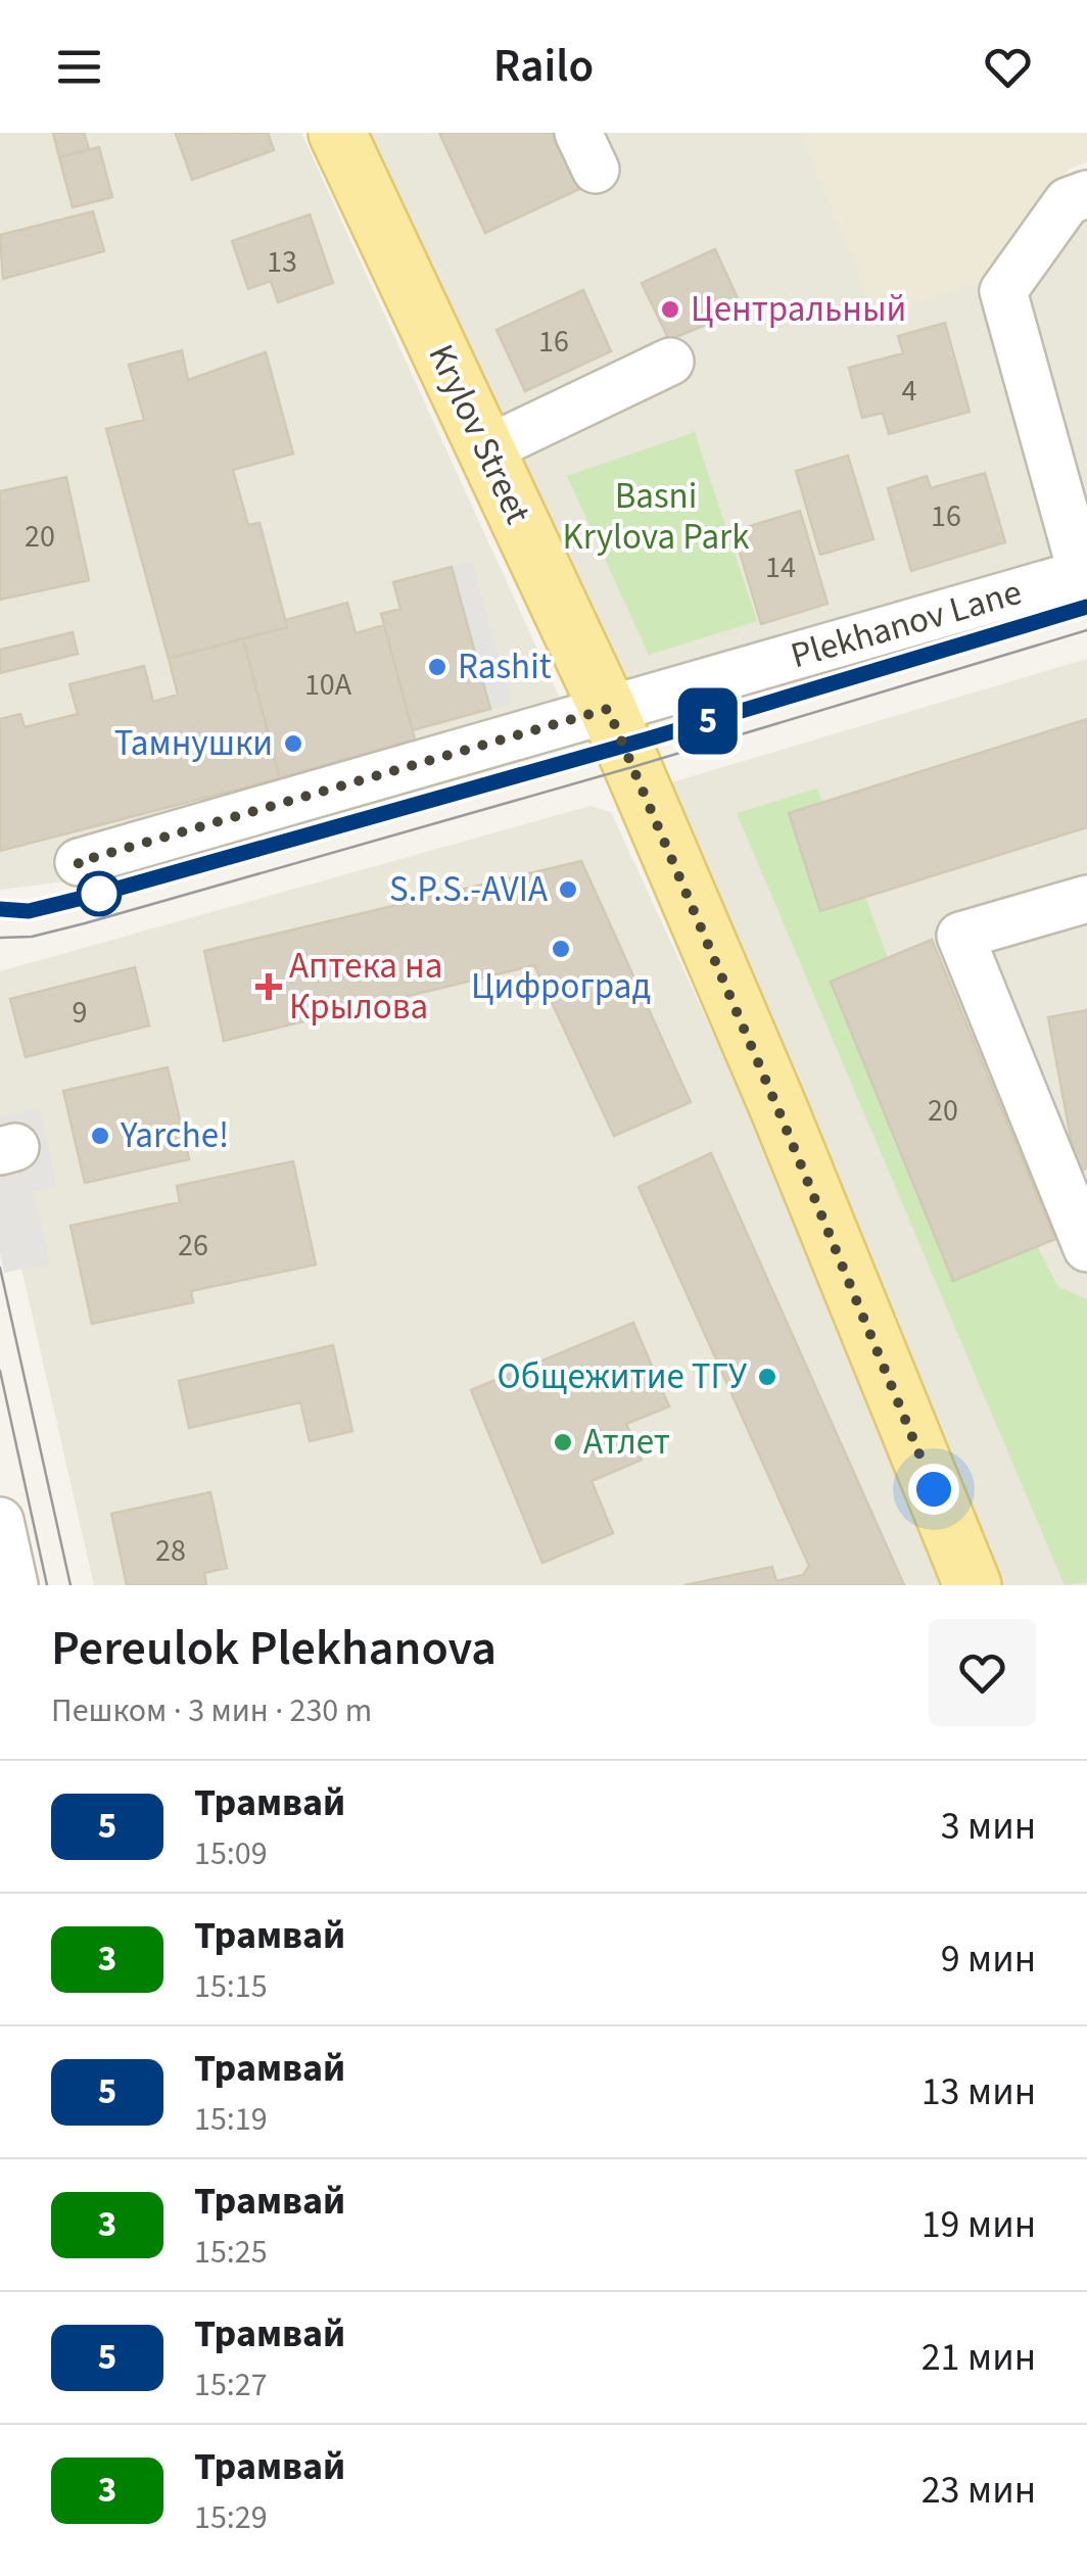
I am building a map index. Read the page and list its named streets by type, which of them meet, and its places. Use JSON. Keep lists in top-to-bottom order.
{
  "streets": {
    "main road": ["Krylov Street"],
    "street": ["Plekhanov Lane"]
  },
  "crossings": [
    ["Krylov Street", "Plekhanov Lane"]
  ],
  "parks": ["Basni Krylova Park"],
  "places": {
    "other": [
      "Центральный",
      "Rashit",
      "Тамнушки",
      "S.P.S.-AVIA",
      "Цифроград",
      "Yarche!",
      "Общежитие ТГУ",
      "Атлет"
    ],
    "health": ["Аптека на Крылова"]
  },
  "lines": ["tram line 5"],
  "house_numbers": [
    "13",
    "16",
    "4",
    "16",
    "20",
    "14",
    "10А",
    "9",
    "20",
    "26",
    "28"
  ],
  "page": {
    "header": "Railo",
    "on_map": "5",
    "heading": ["Pereulok Plekhanova", "Пешком · 3 мин · 230 m"],
    "list": [
      {
        "mark": "5",
        "name": "Трамвай",
        "note": "15:09",
        "value": "3 мин"
      },
      {
        "mark": "3",
        "name": "Трамвай",
        "note": "15:15",
        "value": "9 мин"
      },
      {
        "mark": "5",
        "name": "Трамвай",
        "note": "15:19",
        "value": "13 мин"
      },
      {
        "mark": "3",
        "name": "Трамвай",
        "note": "15:25",
        "value": "19 мин"
      },
      {
        "mark": "5",
        "name": "Трамвай",
        "note": "15:27",
        "value": "21 мин"
      },
      {
        "mark": "3",
        "name": "Трамвай",
        "note": "15:29",
        "value": "23 мин"
      }
    ]
  }
}
